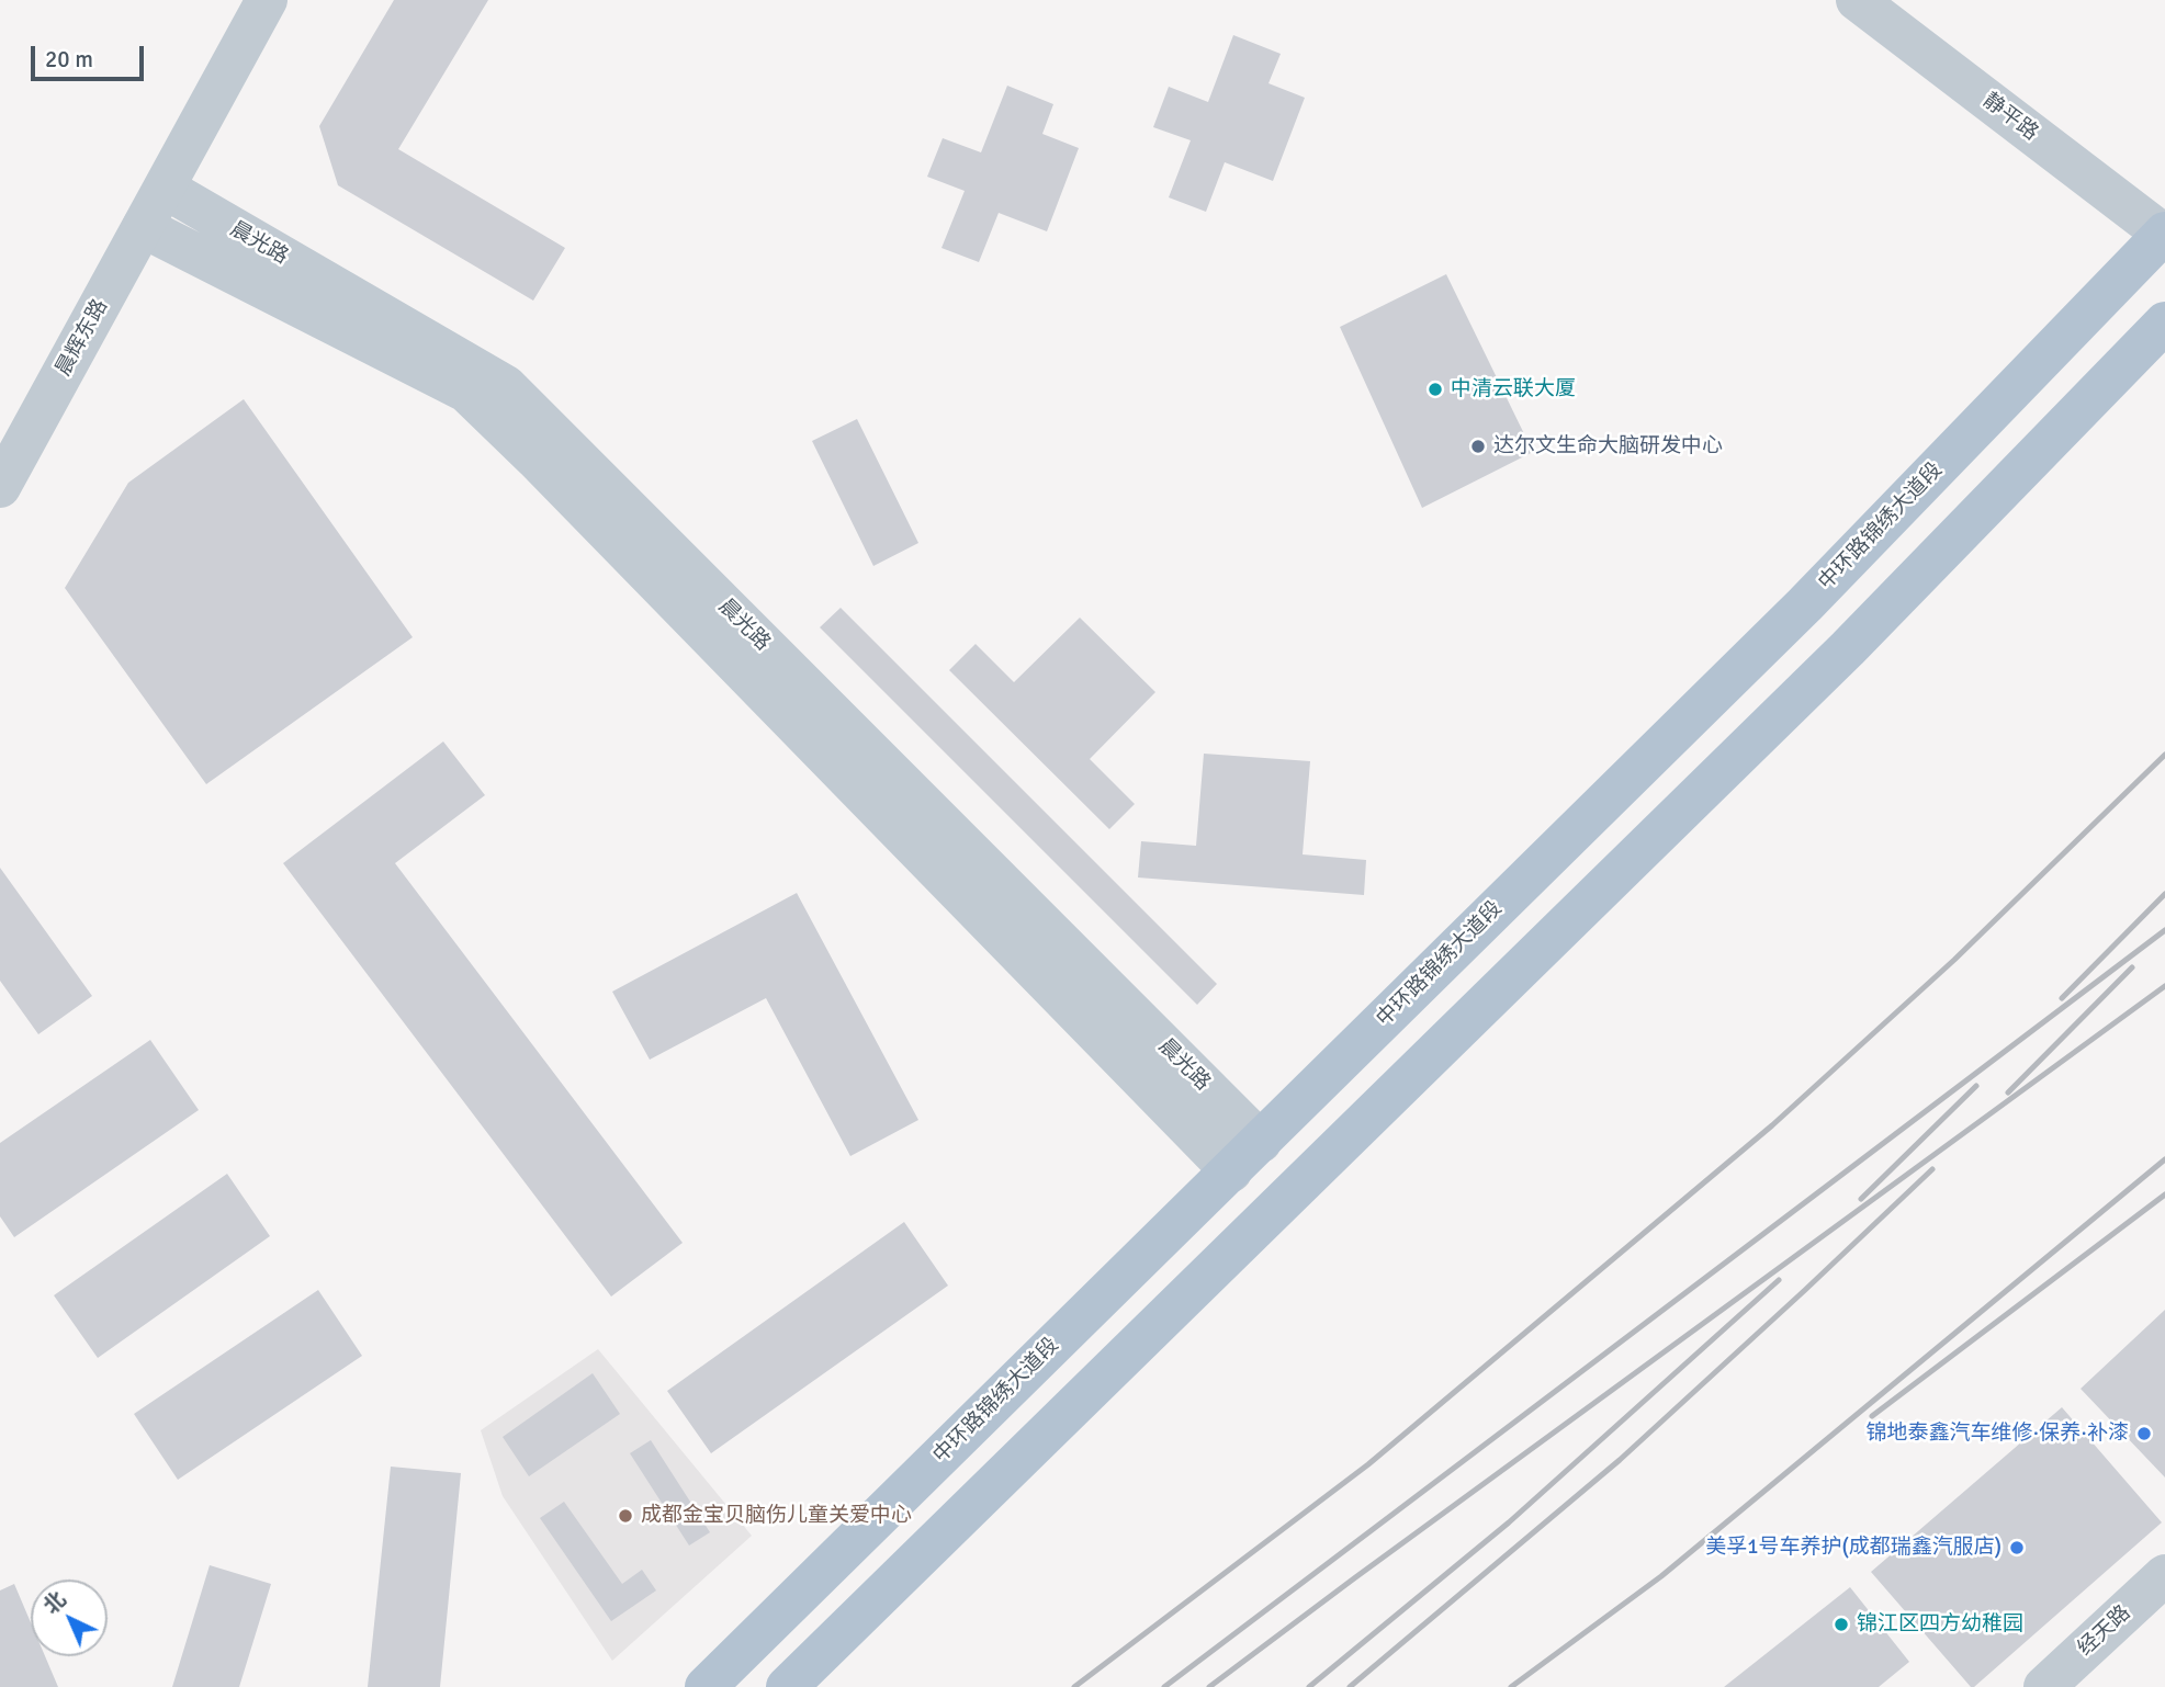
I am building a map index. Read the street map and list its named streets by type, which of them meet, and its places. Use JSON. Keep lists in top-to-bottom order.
{
  "streets": {
    "main road": ["中环路锦绣大道段"],
    "street": [
      "静平路",
      "晨光路",
      "晨辉东路",
      "经天路"
    ]
  },
  "crossings": [
    ["静平路", "中环路锦绣大道段"],
    ["晨光路", "晨辉东路"],
    ["晨光路", "中环路锦绣大道段"]
  ],
  "places": [
    "中清云联大厦",
    "达尔文生命大脑研发中心",
    "锦地泰鑫汽车维修·保养·补漆",
    "成都金宝贝脑伤儿童关爱中心",
    "美孚1号车养护(成都瑞鑫汽服店)",
    "锦江区四方幼稚园"
  ],
  "scale_bar": "20 m",
  "north": "top left"
}
